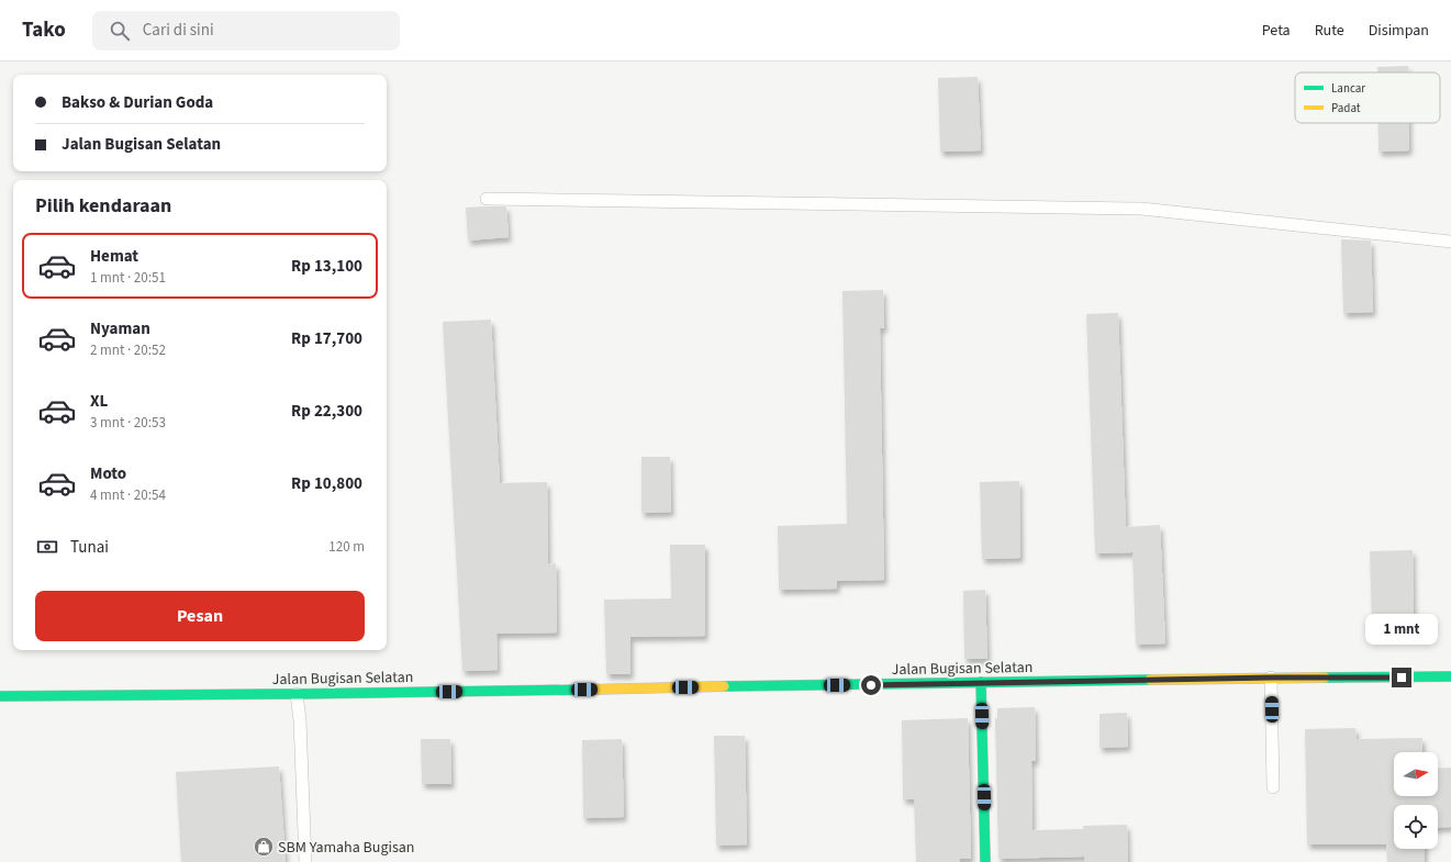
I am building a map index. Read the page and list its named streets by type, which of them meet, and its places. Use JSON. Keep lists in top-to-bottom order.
{
  "streets": {
    "street": ["Jalan Bugisan Selatan"]
  },
  "places": {
    "shop": ["SBM Yamaha Bugisan"]
  },
  "legend": ["Lancar", "Padat"],
  "north": "right",
  "page": {
    "header": "Tako",
    "search": "Cari di sini",
    "nav": ["Peta", "Rute", "Disimpan"],
    "banner": ["Bakso & Durian Goda", "Jalan Bugisan Selatan"],
    "heading": "Pilih kendaraan",
    "list": [
      {
        "name": "Hemat",
        "note": "1 mnt · 20:51",
        "value": "Rp 13,100"
      },
      {
        "name": "Nyaman",
        "note": "2 mnt · 20:52",
        "value": "Rp 17,700"
      },
      {
        "name": "XL",
        "note": "3 mnt · 20:53",
        "value": "Rp 22,300"
      },
      {
        "name": "Moto",
        "note": "4 mnt · 20:54",
        "value": "Rp 10,800"
      }
    ],
    "pay": ["Tunai", "120 m"],
    "buttons": "Pesan",
    "bubble": "1 mnt"
  }
}
